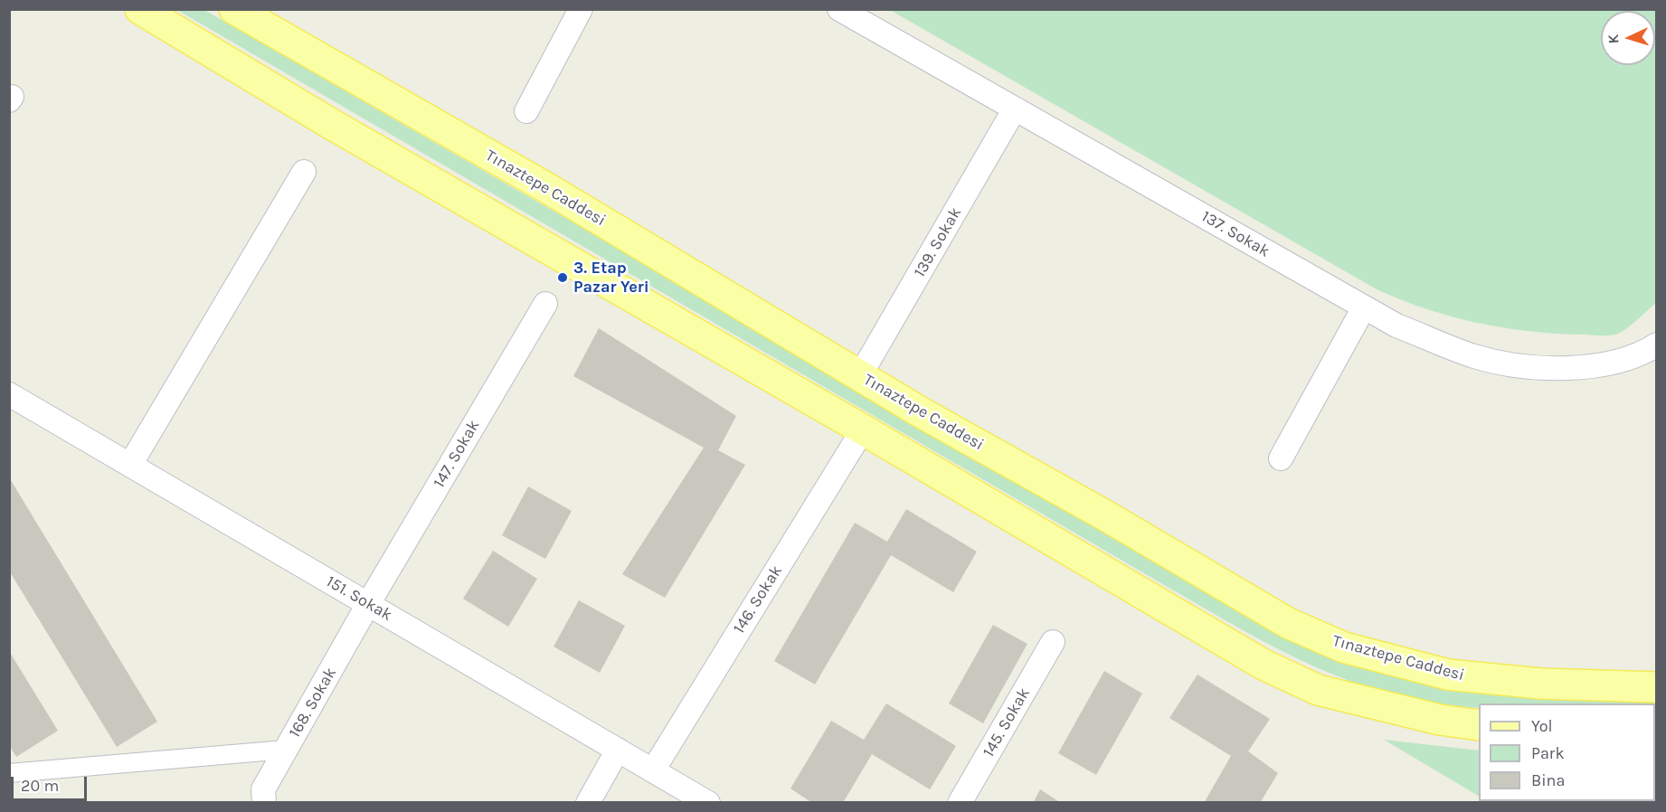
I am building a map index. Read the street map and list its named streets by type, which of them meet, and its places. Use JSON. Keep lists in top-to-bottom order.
{
  "streets": {
    "main road": ["Tınaztepe Caddesi"],
    "street": [
      "137. Sokak",
      "139. Sokak",
      "147. Sokak",
      "151. Sokak",
      "146. Sokak",
      "168. Sokak",
      "145. Sokak"
    ]
  },
  "crossings": [
    ["Tınaztepe Caddesi", "139. Sokak"],
    ["137. Sokak", "139. Sokak"],
    ["147. Sokak", "151. Sokak"],
    ["147. Sokak", "168. Sokak"],
    ["151. Sokak", "146. Sokak"],
    ["151. Sokak", "168. Sokak"]
  ],
  "places": ["3. Etap Pazar Yeri"],
  "legend": ["Yol", "Park", "Bina"],
  "scale_bar": "20 m",
  "north": "left"
}
